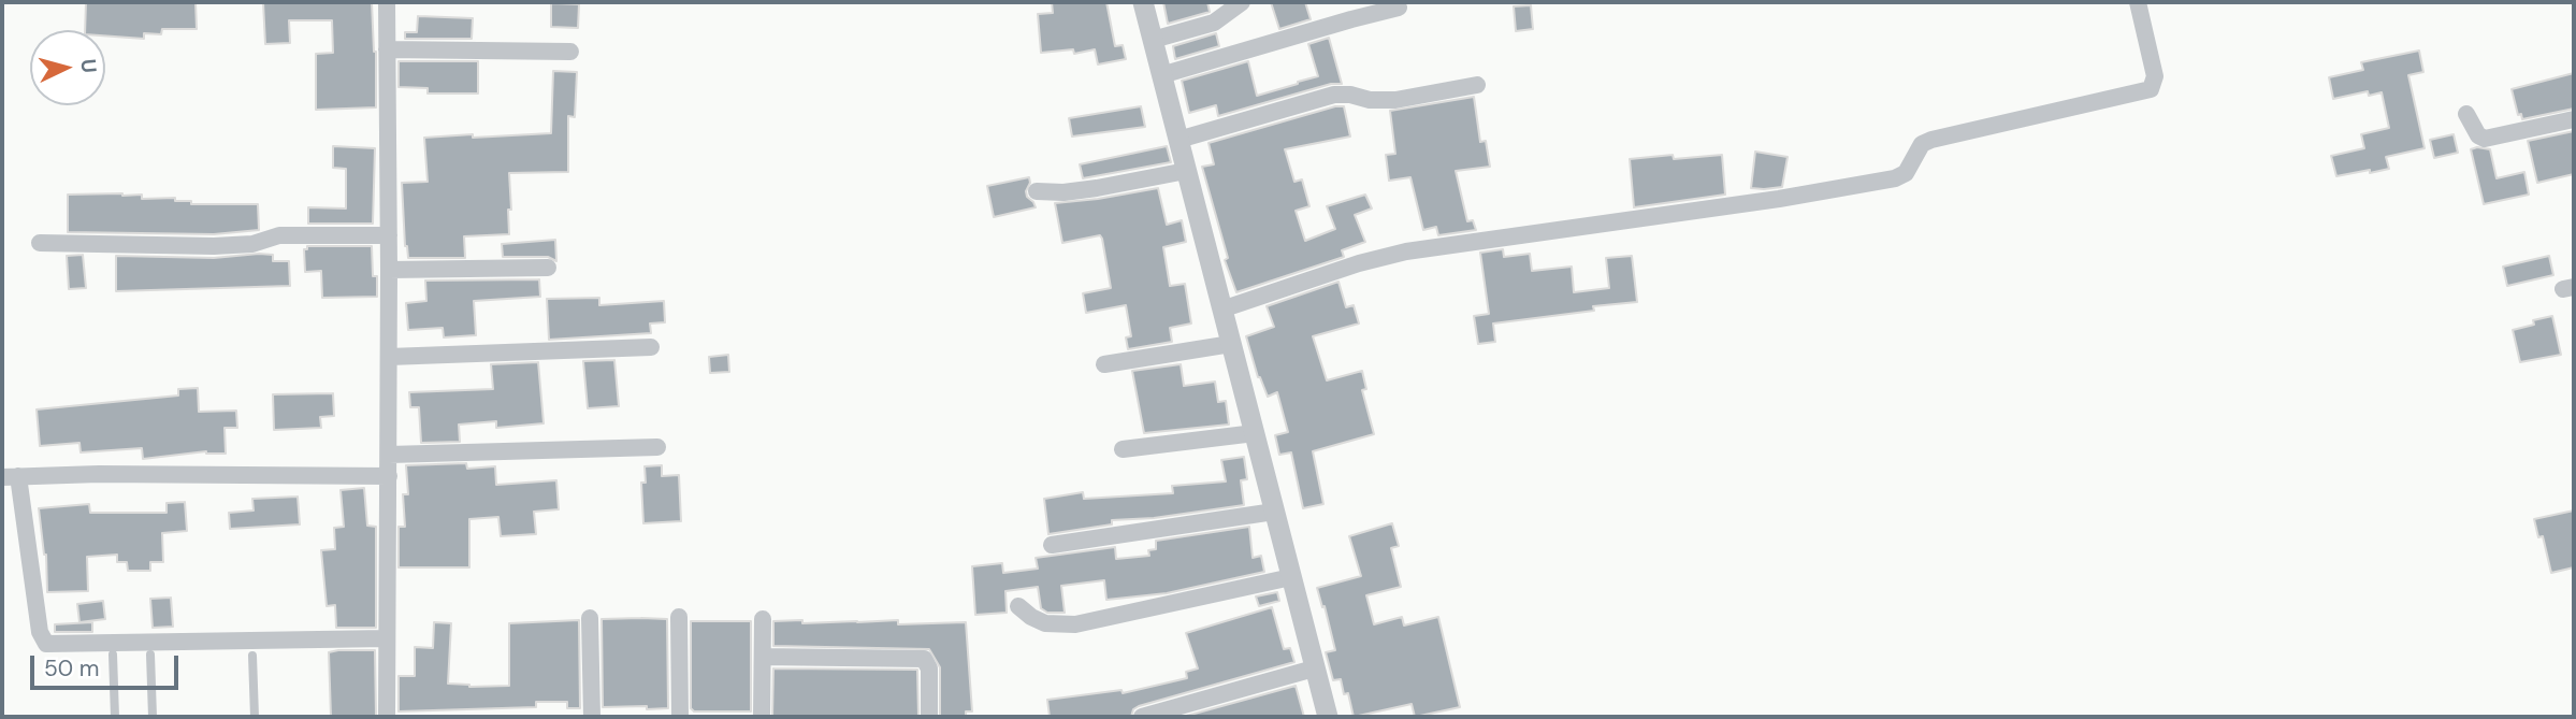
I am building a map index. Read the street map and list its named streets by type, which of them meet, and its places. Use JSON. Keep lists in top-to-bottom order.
{
  "scale_bar": "50 m",
  "north": "right"
}
